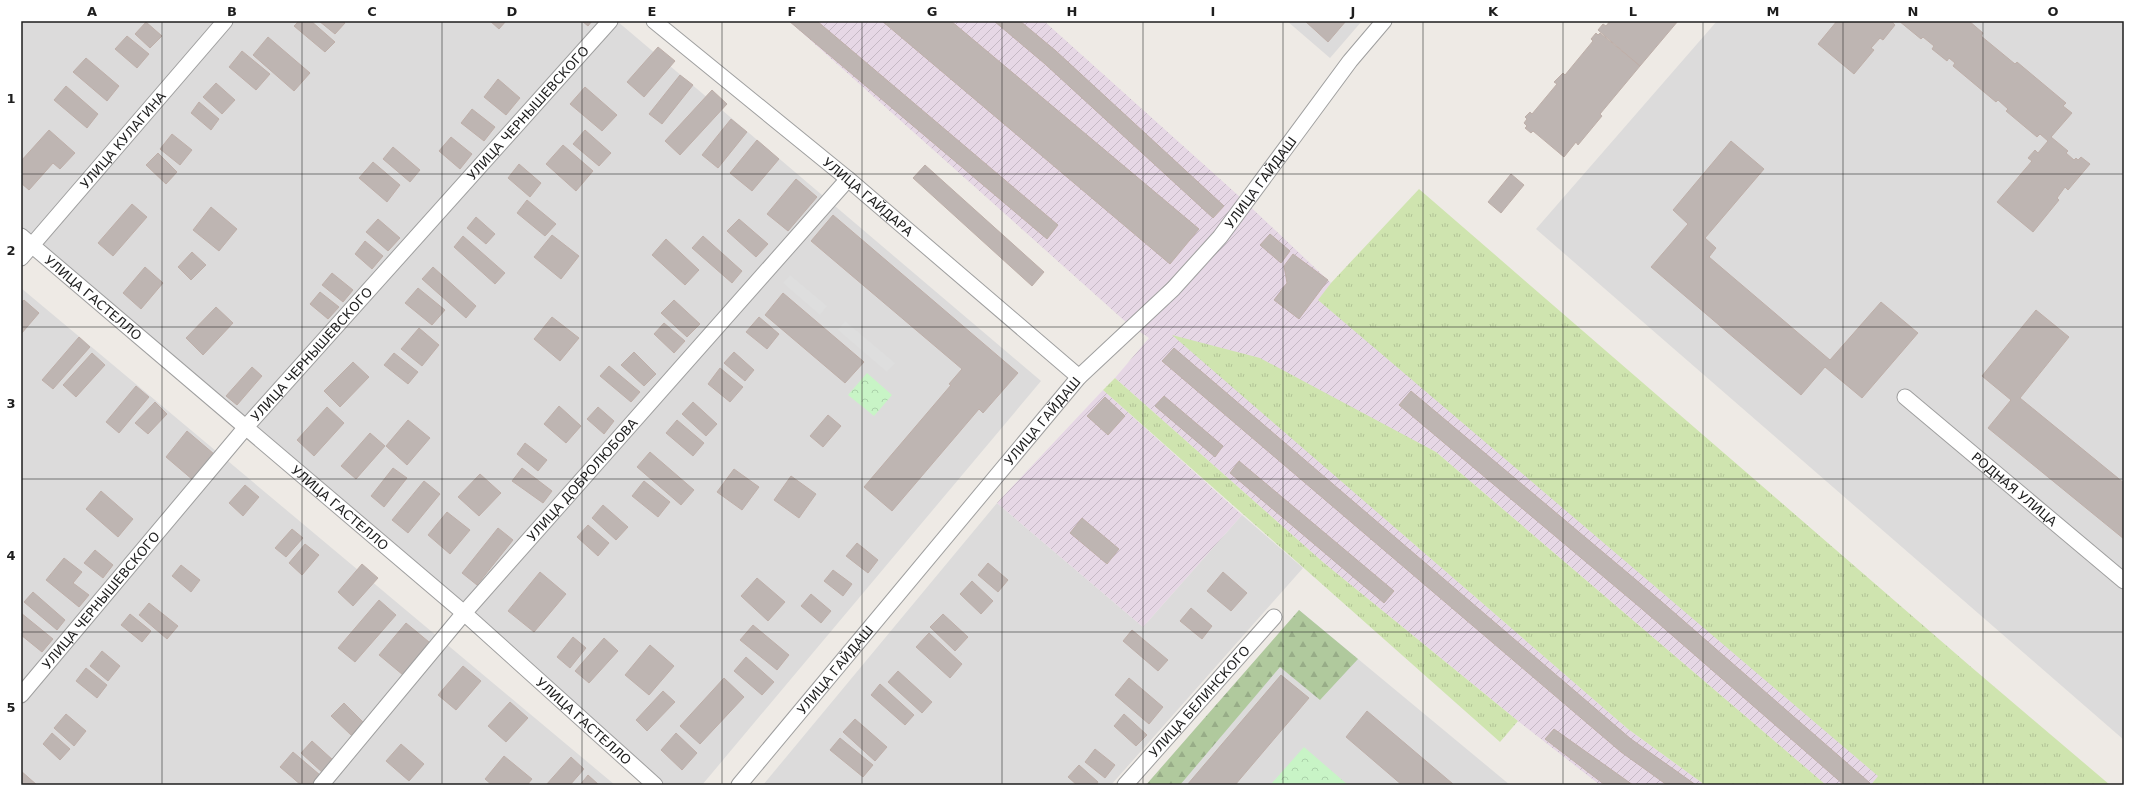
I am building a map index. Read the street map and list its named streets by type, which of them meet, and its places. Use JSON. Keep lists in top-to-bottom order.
{
  "streets": {
    "street": [
      "УЛИЦА ЧЕРНЫШЕВСКОГО",
      "УЛИЦА КУЛАГИНА",
      "УЛИЦА ГАЙДАШ",
      "УЛИЦА ГАЙДАРА",
      "УЛИЦА ГАСТЕЛЛО",
      "УЛИЦА ДОБРОЛЮБОВА",
      "РОДНАЯ УЛИЦА",
      "УЛИЦА БЕЛИНСКОГО"
    ]
  },
  "crossings": [
    ["УЛИЦА ЧЕРНЫШЕВСКОГО", "УЛИЦА ГАСТЕЛЛО"],
    ["УЛИЦА КУЛАГИНА", "УЛИЦА ГАСТЕЛЛО"],
    ["УЛИЦА ГАЙДАШ", "УЛИЦА ГАЙДАРА"],
    ["УЛИЦА ГАЙДАРА", "УЛИЦА ДОБРОЛЮБОВА"],
    ["УЛИЦА ГАСТЕЛЛО", "УЛИЦА ДОБРОЛЮБОВА"]
  ],
  "grid": {
    "columns": [
      "A",
      "B",
      "C",
      "D",
      "E",
      "F",
      "G",
      "H",
      "I",
      "J",
      "K",
      "L",
      "M",
      "N",
      "O"
    ],
    "rows": [
      "1",
      "2",
      "3",
      "4",
      "5"
    ]
  }
}
